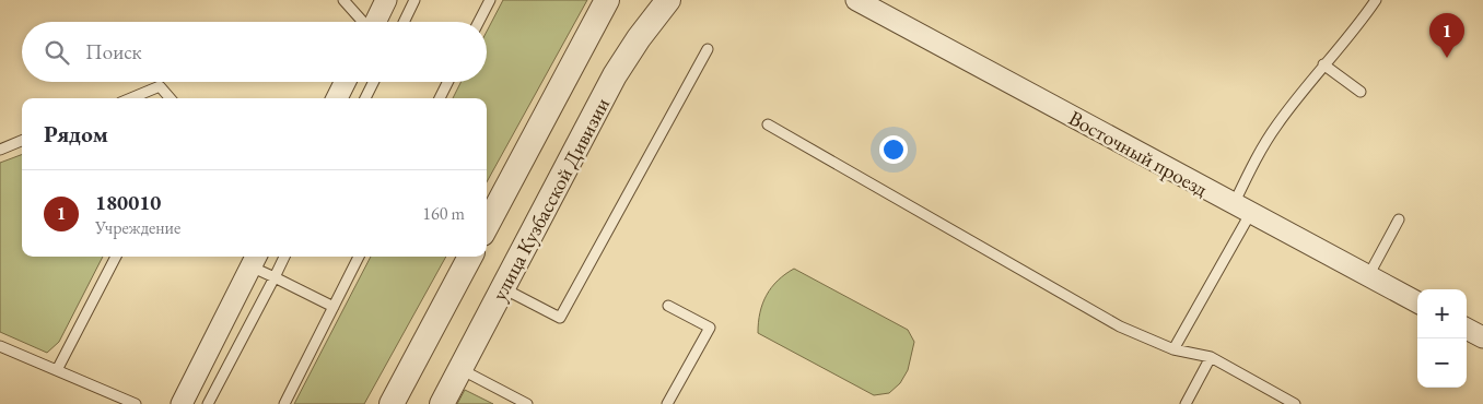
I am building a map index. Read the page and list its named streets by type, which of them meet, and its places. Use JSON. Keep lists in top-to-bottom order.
{
  "streets": {
    "street": ["Восточный проезд", "улица Кузбасской Дивизии"]
  },
  "page": {
    "pins": "1",
    "search": "Поиск",
    "heading": "Рядом",
    "list": [
      {
        "mark": "1",
        "name": "180010",
        "note": "Учреждение",
        "value": "160 m"
      }
    ],
    "map_buttons": ["+", "−"]
  }
}
